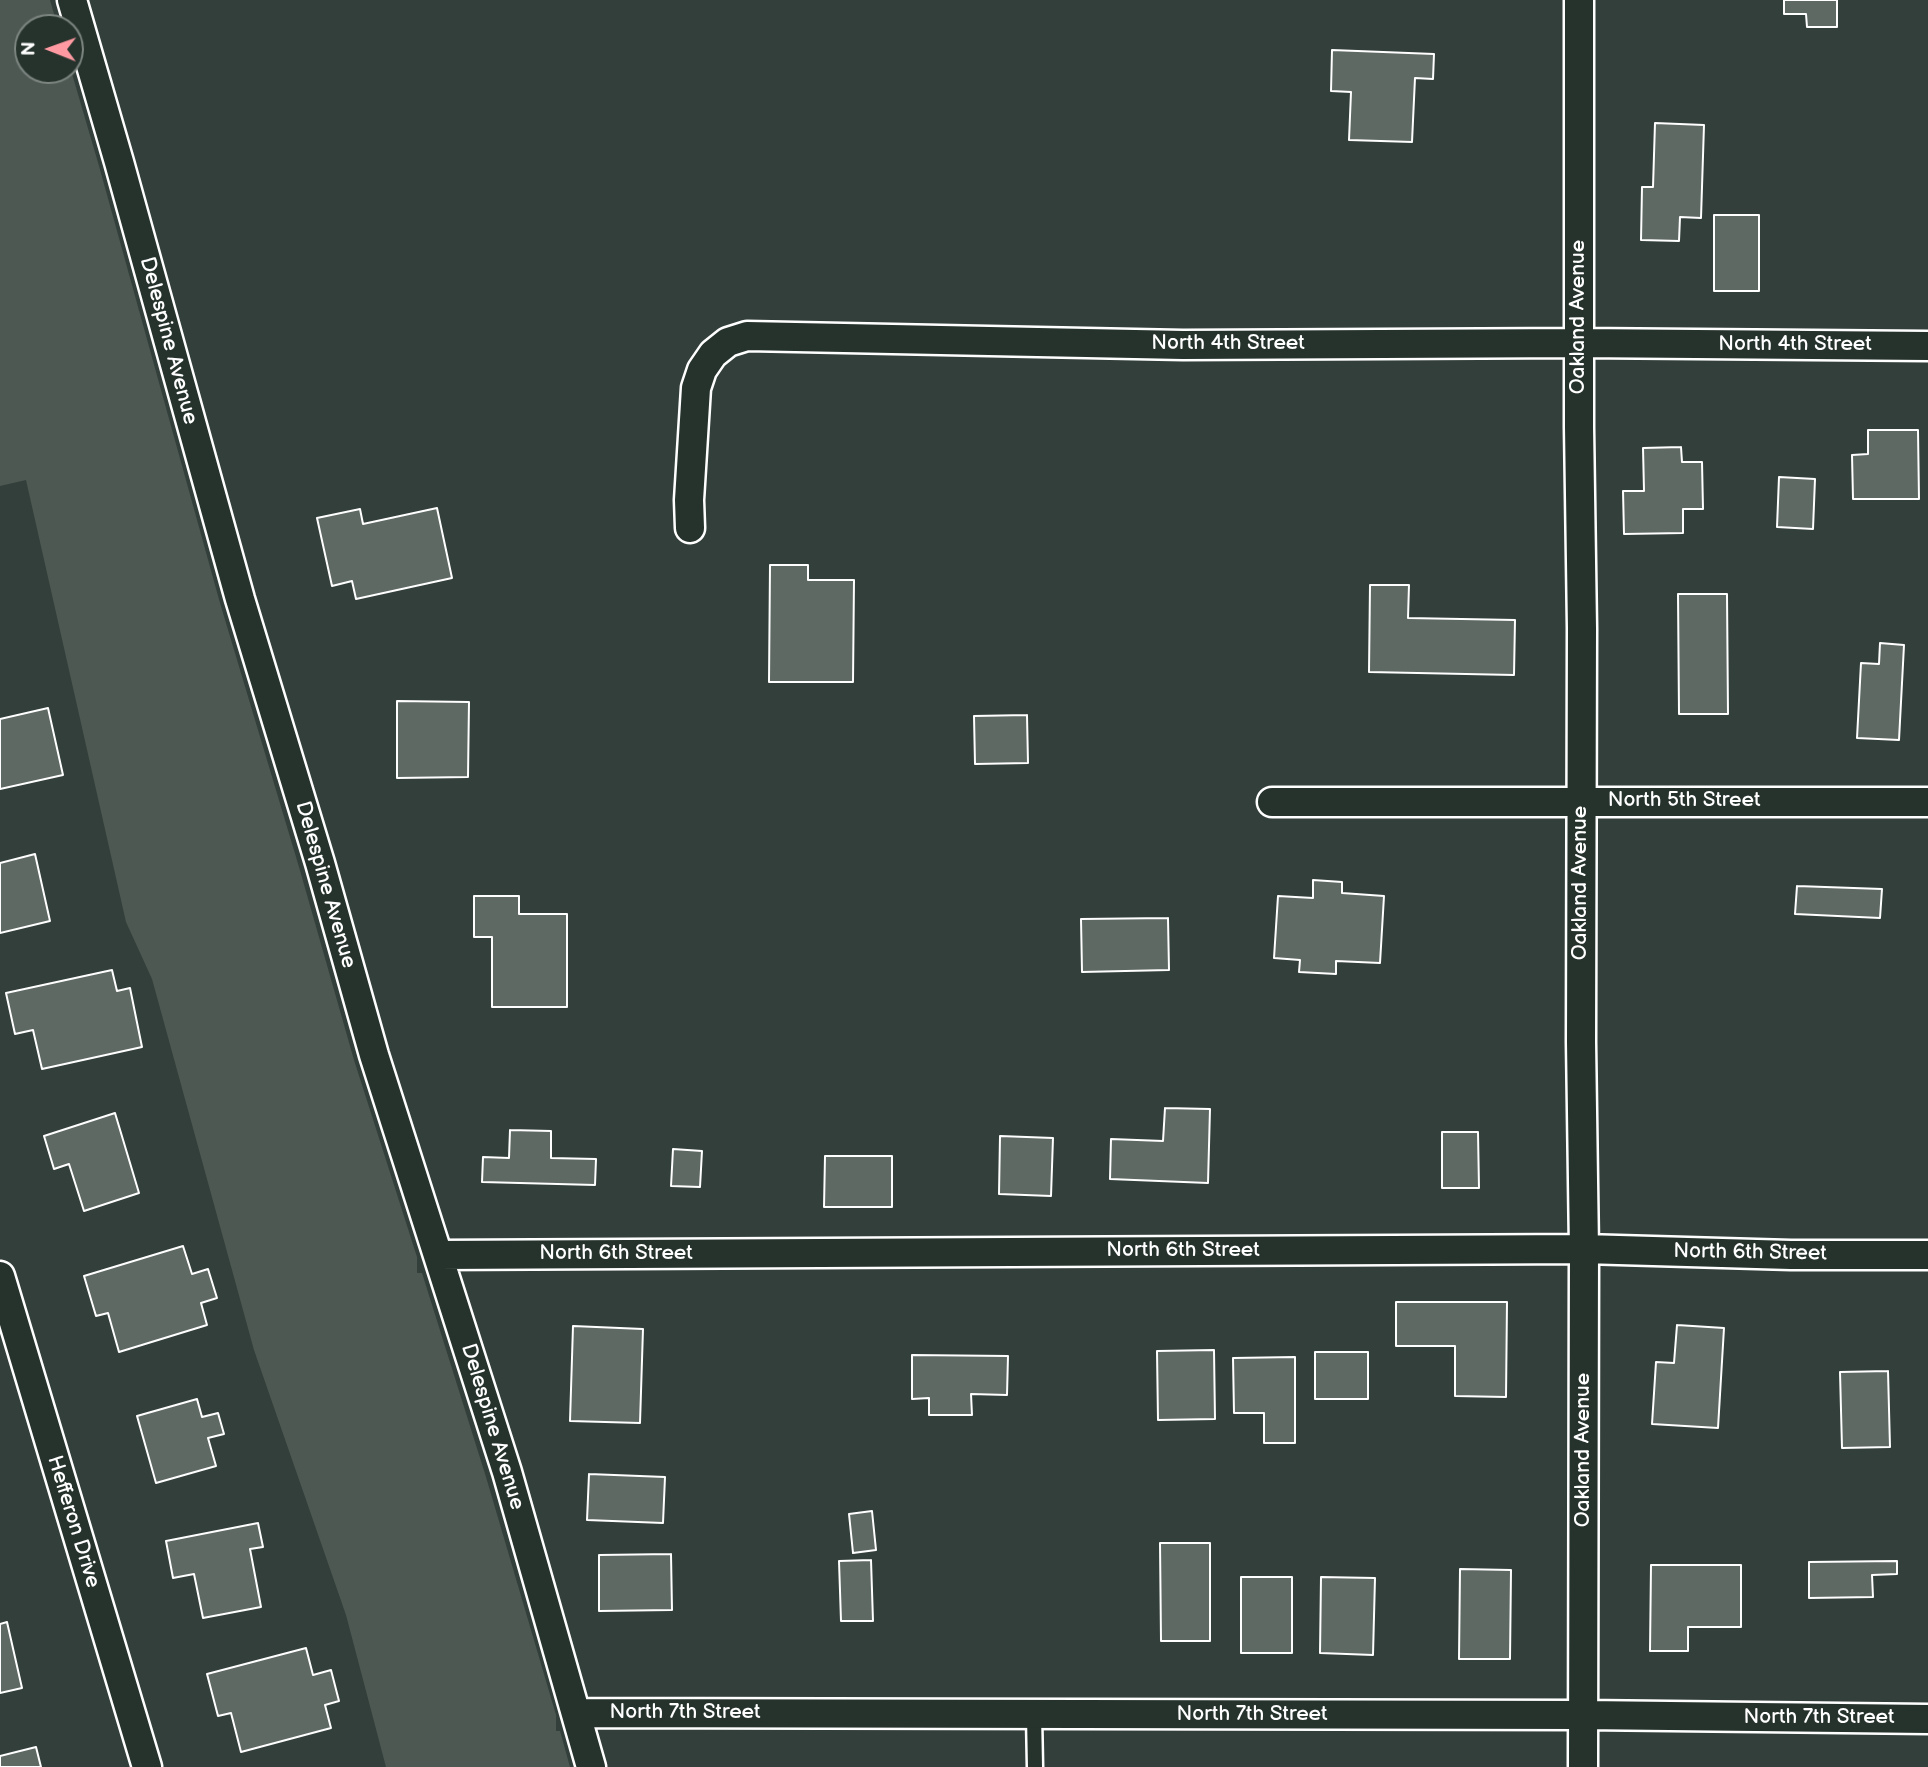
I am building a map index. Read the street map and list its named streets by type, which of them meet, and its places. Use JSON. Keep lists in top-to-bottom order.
{
  "streets": {
    "street": [
      "Oakland Avenue",
      "Delespine Avenue",
      "North 4th Street",
      "North 5th Street",
      "North 6th Street",
      "Hefferon Drive",
      "North 7th Street"
    ]
  },
  "crossings": [
    ["Oakland Avenue", "North 4th Street"],
    ["Oakland Avenue", "North 5th Street"],
    ["Oakland Avenue", "North 6th Street"],
    ["Oakland Avenue", "North 7th Street"],
    ["Delespine Avenue", "North 6th Street"],
    ["Delespine Avenue", "North 7th Street"]
  ],
  "north": "left"
}
